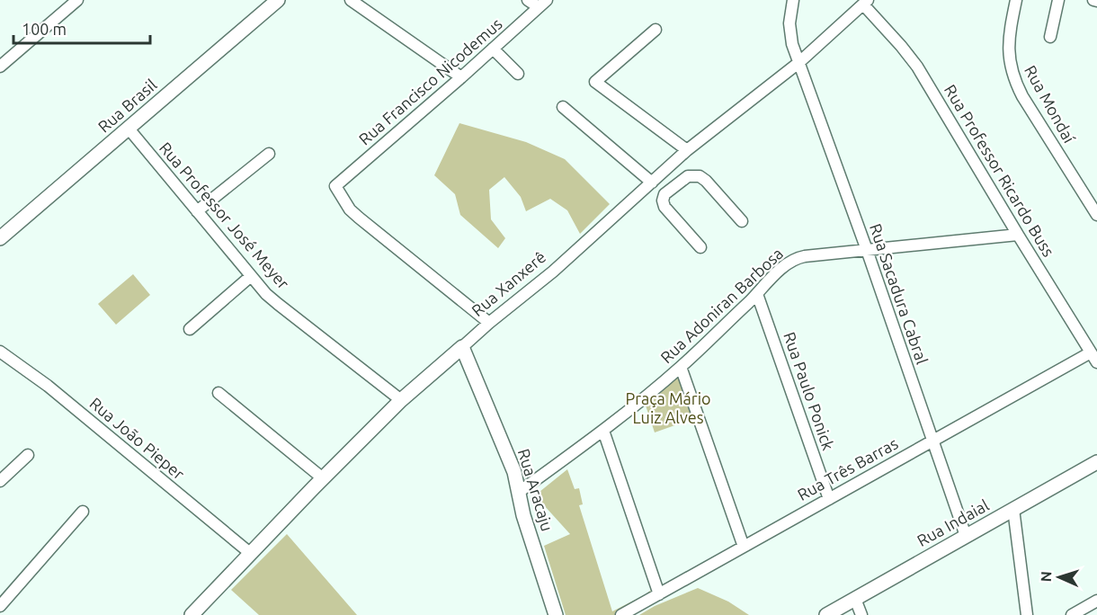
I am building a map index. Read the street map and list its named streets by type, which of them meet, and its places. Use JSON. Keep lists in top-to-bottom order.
{
  "streets": {
    "street": [
      "Rua Francisco Nicodemus",
      "Rua Mondaí",
      "Rua Brasil",
      "Rua Professor Ricardo Buss",
      "Rua Professor José Meyer",
      "Rua Xanxerê",
      "Rua Sacadura Cabral",
      "Rua Adoniran Barbosa",
      "Rua Paulo Ponick",
      "Rua João Pieper",
      "Rua Três Barras",
      "Rua Aracaju",
      "Rua Indaial"
    ]
  },
  "crossings": [
    ["Rua Francisco Nicodemus", "Rua Xanxerê"],
    ["Rua Brasil", "Rua Professor José Meyer"],
    ["Rua Professor Ricardo Buss", "Rua Xanxerê"],
    ["Rua Professor Ricardo Buss", "Rua Adoniran Barbosa"],
    ["Rua Professor Ricardo Buss", "Rua Três Barras"],
    ["Rua Professor José Meyer", "Rua Xanxerê"],
    ["Rua Xanxerê", "Rua Sacadura Cabral"],
    ["Rua Xanxerê", "Rua João Pieper"],
    ["Rua Xanxerê", "Rua Aracaju"],
    ["Rua Sacadura Cabral", "Rua Adoniran Barbosa"],
    ["Rua Sacadura Cabral", "Rua Três Barras"],
    ["Rua Sacadura Cabral", "Rua Indaial"],
    ["Rua Adoniran Barbosa", "Rua Paulo Ponick"],
    ["Rua Adoniran Barbosa", "Rua Aracaju"],
    ["Rua Paulo Ponick", "Rua Três Barras"]
  ],
  "parks": ["Praça Mário Luiz Alves"],
  "scale_bar": "100 m",
  "north": "left"
}
